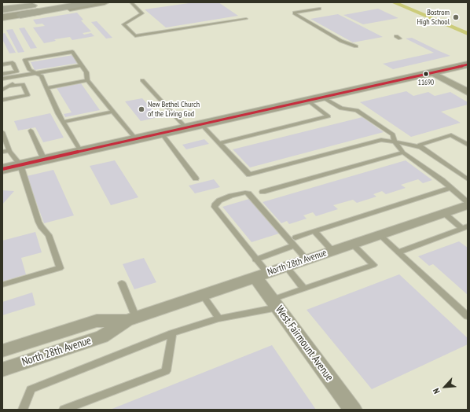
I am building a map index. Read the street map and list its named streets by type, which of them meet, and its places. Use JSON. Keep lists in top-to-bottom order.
{
  "streets": {
    "street": ["North 28th Avenue", "West Fairmount Avenue"]
  },
  "crossings": [
    ["North 28th Avenue", "West Fairmount Avenue"]
  ],
  "places": ["Bostrom High School", "11690", "New Bethel Church of the Living God"],
  "north": "bottom left"
}
